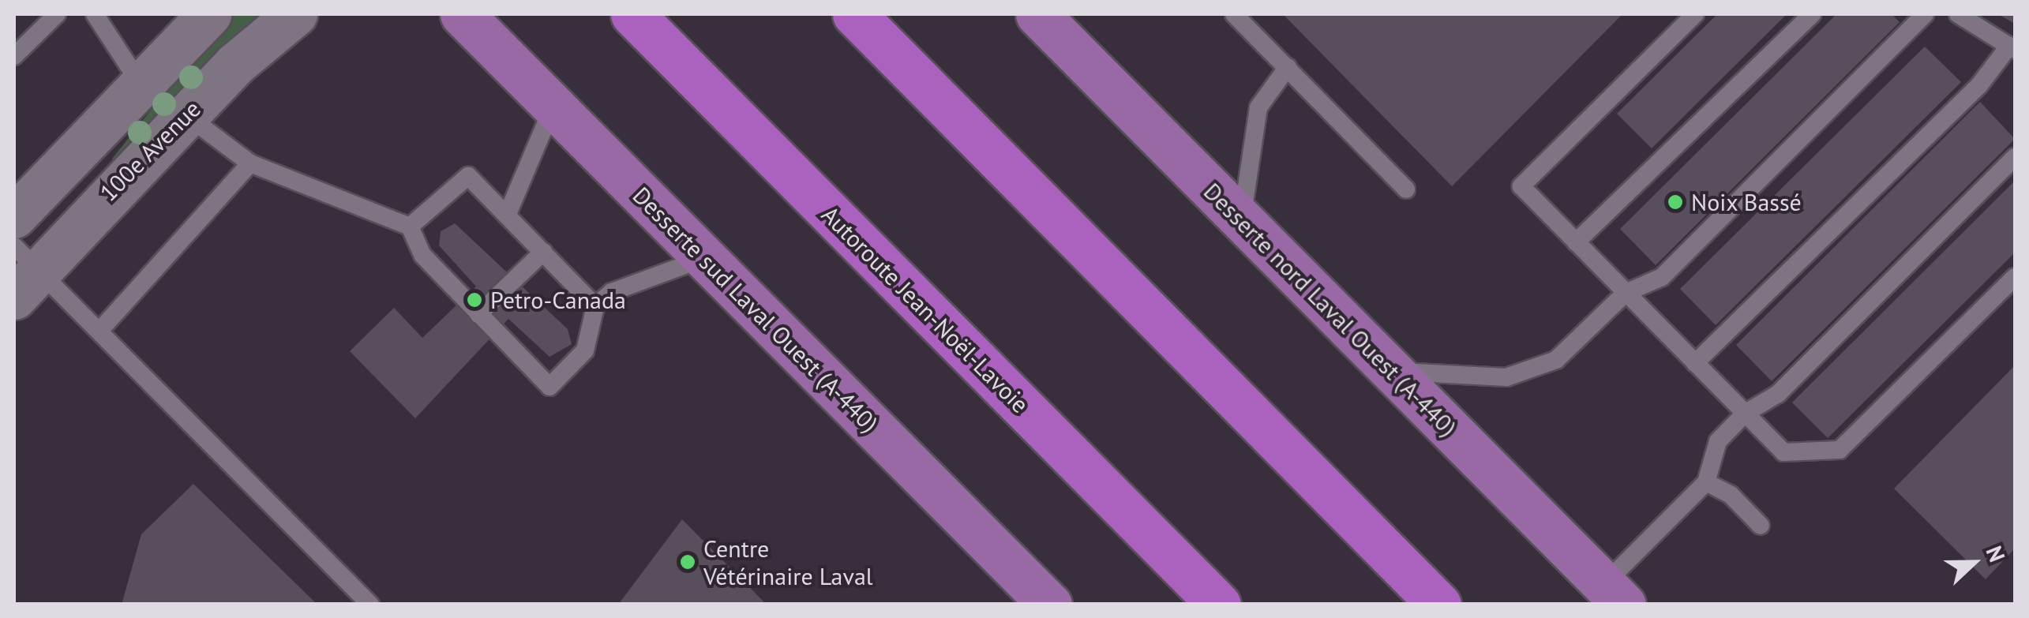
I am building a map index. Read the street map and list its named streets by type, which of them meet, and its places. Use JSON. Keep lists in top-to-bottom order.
{
  "streets": {
    "highway": ["Autoroute Jean-Noël-Lavoie"],
    "main road": ["Desserte sud Laval Ouest (A-440)", "Desserte nord Laval Ouest (A-440)"],
    "street": ["100e Avenue"]
  },
  "places": ["Noix Bassé", "Petro-Canada", "Centre Vétérinaire Laval"],
  "north": "right"
}
